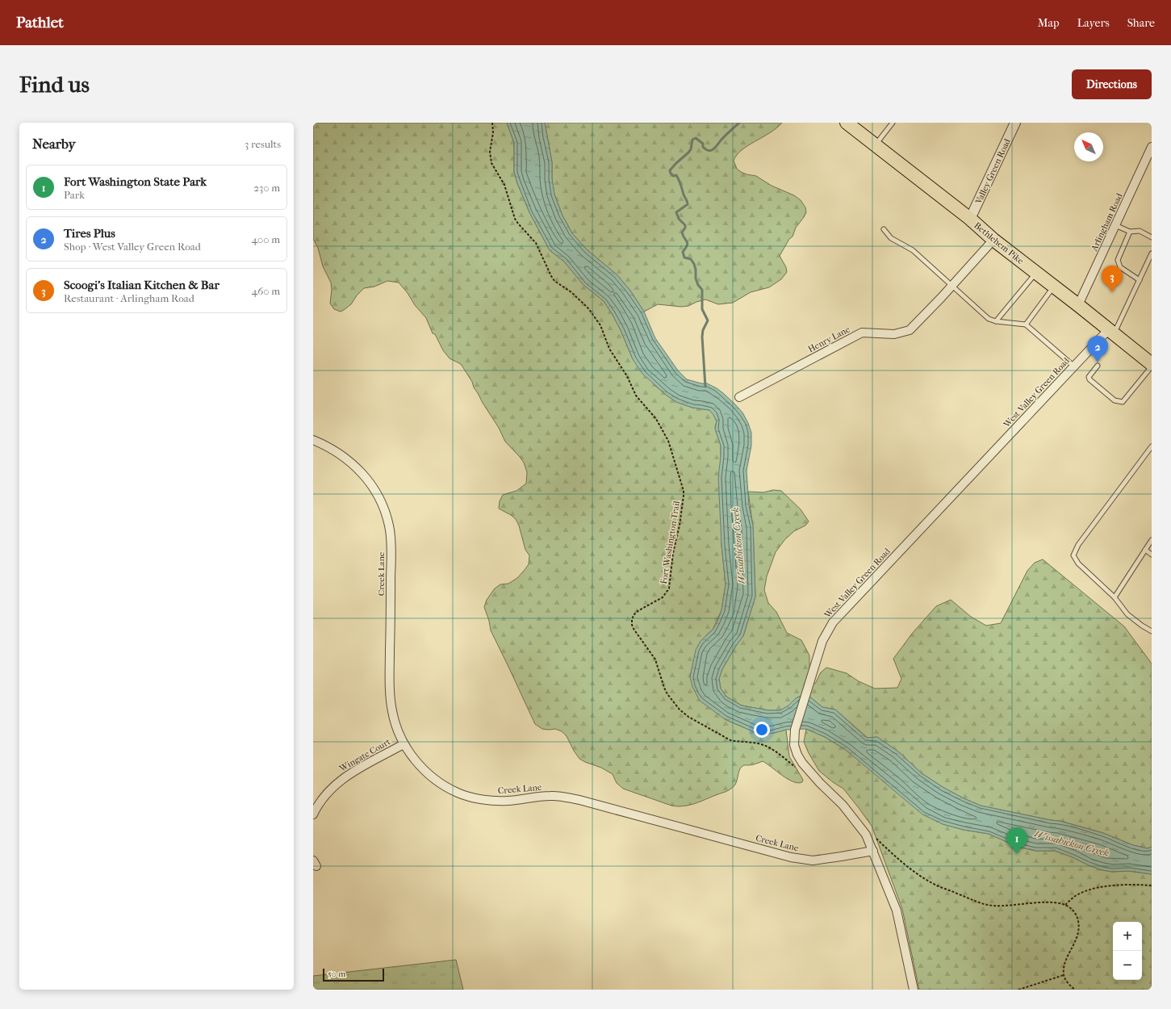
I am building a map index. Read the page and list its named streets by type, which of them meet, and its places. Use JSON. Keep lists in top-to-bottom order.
{
  "streets": {
    "main road": ["Bethlehem Pike"],
    "street": [
      "Valley Green Road",
      "Arlingham Road",
      "Henry Lane",
      "West Valley Green Road",
      "Creek Lane",
      "Wingate Court"
    ],
    "path": ["Fort Washington Trail"]
  },
  "crossings": [
    ["Valley Green Road", "Bethlehem Pike"],
    ["Arlingham Road", "Bethlehem Pike"],
    ["Bethlehem Pike", "Henry Lane"],
    ["Bethlehem Pike", "West Valley Green Road"],
    ["West Valley Green Road", "Creek Lane"],
    ["Creek Lane", "Wingate Court"]
  ],
  "water": ["Wissahickon Creek"],
  "scale_bar": "50 m",
  "north": "top left",
  "page": {
    "header": "Pathlet",
    "nav": ["Map", "Layers", "Share"],
    "buttons": "Directions",
    "title": "Find us",
    "heading": ["Nearby", "3 results"],
    "list": [
      {
        "mark": "1",
        "name": "Fort Washington State Park",
        "note": "Park",
        "value": "230 m"
      },
      {
        "mark": "2",
        "name": "Tires Plus",
        "note": "Shop · West Valley Green Road",
        "value": "400 m"
      },
      {
        "mark": "3",
        "name": "Scoogi's Italian Kitchen & Bar",
        "note": "Restaurant · Arlingham Road",
        "value": "460 m"
      }
    ],
    "pins": ["3", "2", "1"],
    "map_buttons": ["+", "−"],
    "scale": "50 m"
  }
}
